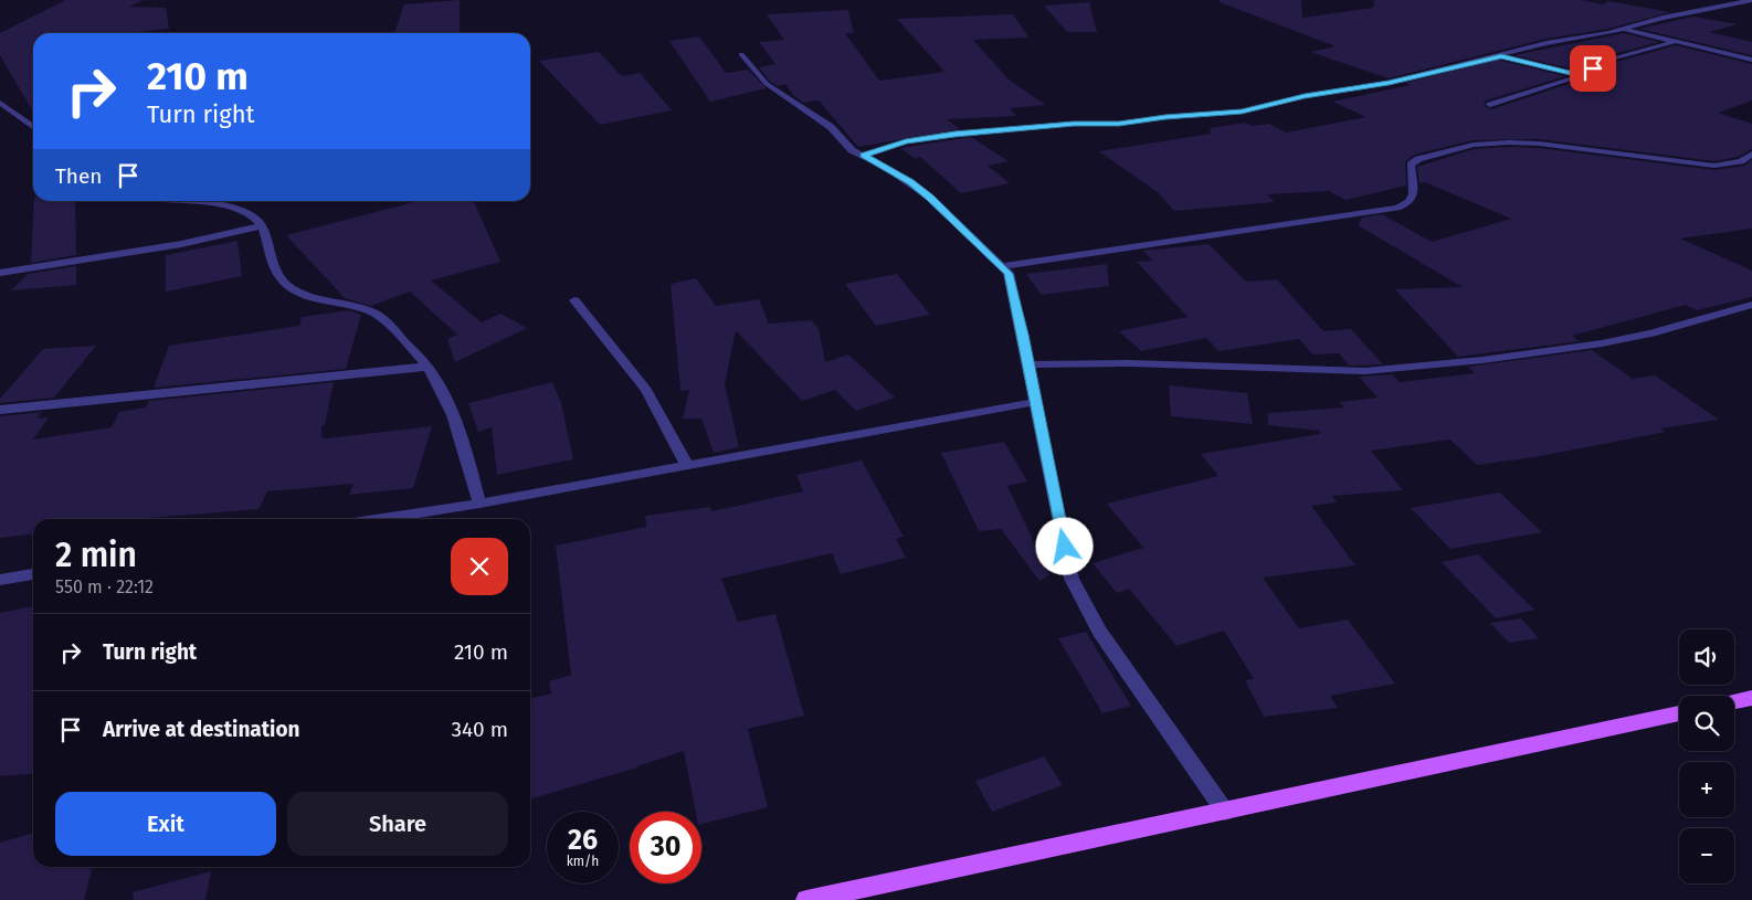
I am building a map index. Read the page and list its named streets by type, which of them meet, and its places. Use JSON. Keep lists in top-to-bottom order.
{
  "page": {
    "turn": ["210 m", "Turn right"],
    "then": "Then",
    "heading": ["2 min", "550 m · 22:12"],
    "list": [
      {
        "name": "Turn right",
        "value": "210 m"
      },
      {
        "name": "Arrive at destination",
        "value": "340 m"
      }
    ],
    "map_buttons": ["+", "−"],
    "buttons": ["Exit", "Share"],
    "speed": "26 km/h",
    "limit": "30"
  }
}
